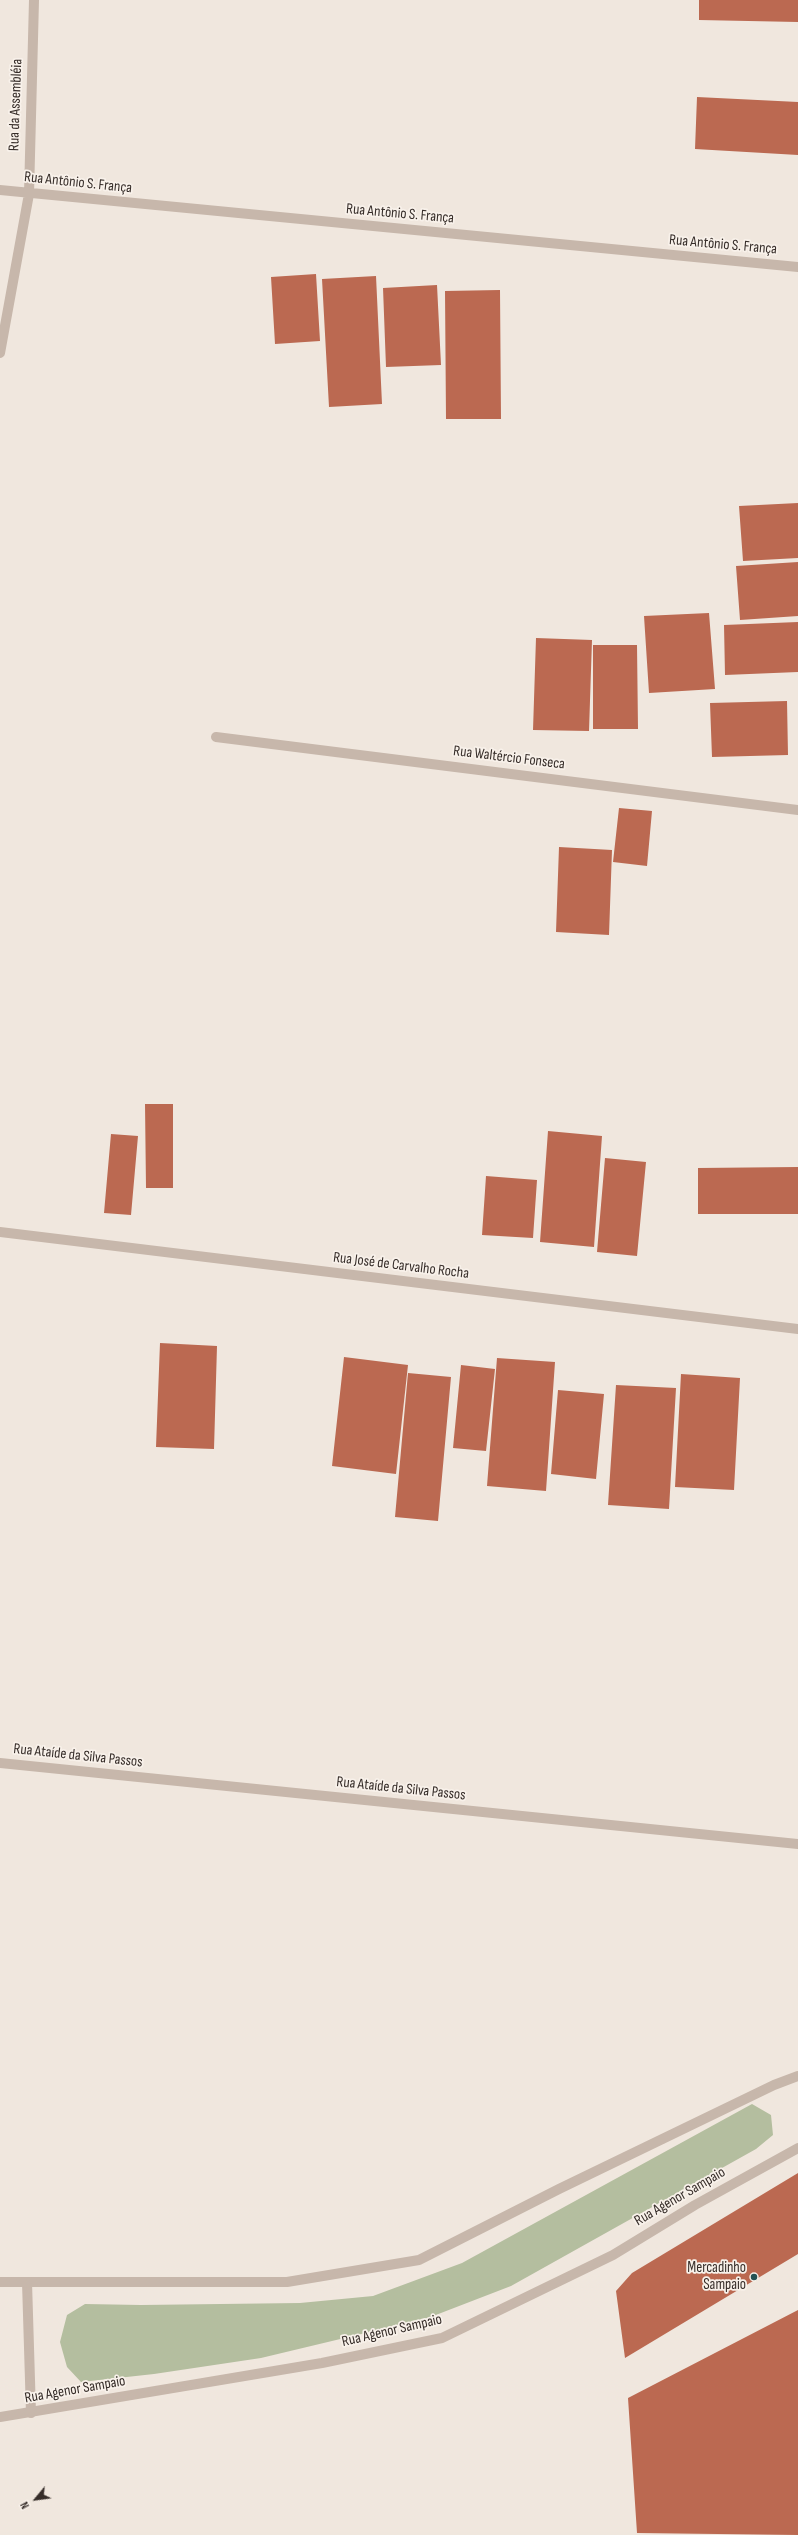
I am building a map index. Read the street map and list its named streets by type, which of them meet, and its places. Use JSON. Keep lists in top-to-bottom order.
{
  "streets": {
    "street": [
      "Rua da Assembléia",
      "Rua Antônio S. França",
      "Rua Waltércio Fonseca",
      "Rua José de Carvalho Rocha",
      "Rua Ataíde da Silva Passos",
      "Rua Agenor Sampaio"
    ]
  },
  "crossings": [
    ["Rua da Assembléia", "Rua Antônio S. França"]
  ],
  "places": ["Mercadinho Sampaio"],
  "north": "bottom left"
}
